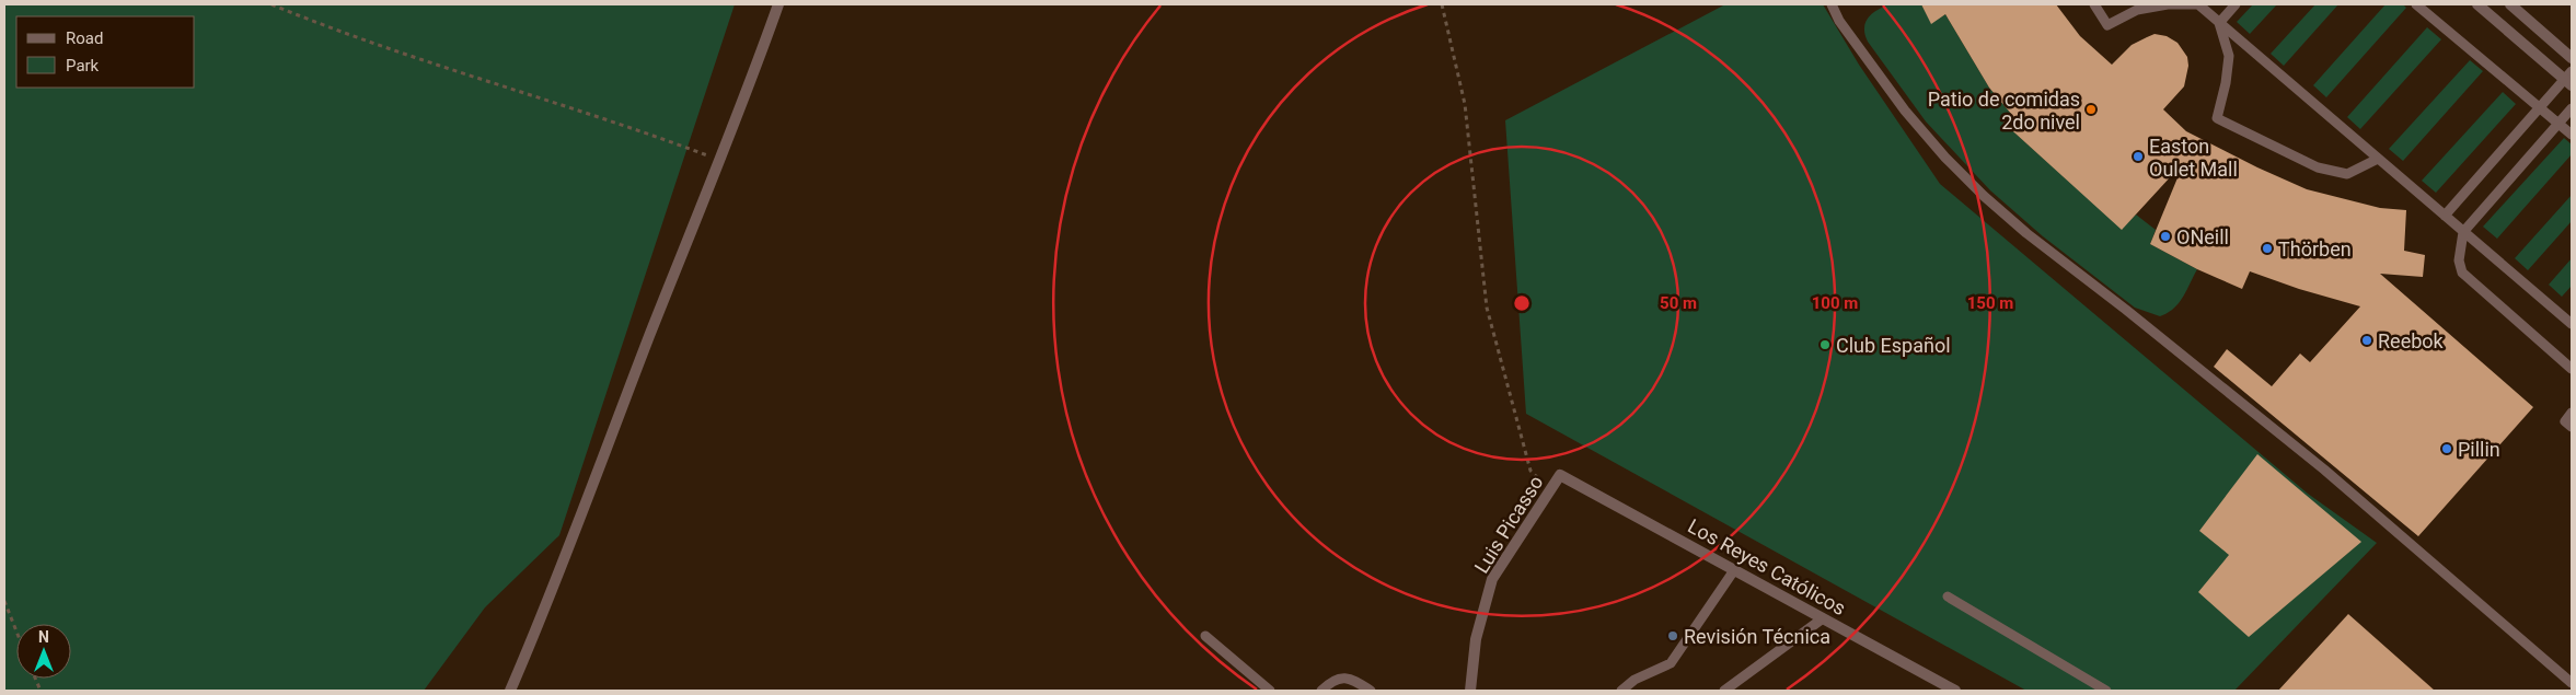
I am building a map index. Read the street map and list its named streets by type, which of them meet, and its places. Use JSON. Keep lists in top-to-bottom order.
{
  "streets": {
    "street": ["Luis Picasso", "Los Reyes Católicos"]
  },
  "crossings": [
    ["Luis Picasso", "Los Reyes Católicos"]
  ],
  "places": [
    "Patio de comidas 2do nivel",
    "Easton Oulet Mall",
    "ONeill",
    "Thörben",
    "Reebok",
    "Club Español",
    "Pillin",
    "Revisión Técnica"
  ],
  "legend": ["Road", "Park"],
  "north": "top",
  "rings": ["50 m", "100 m", "150 m"]
}
